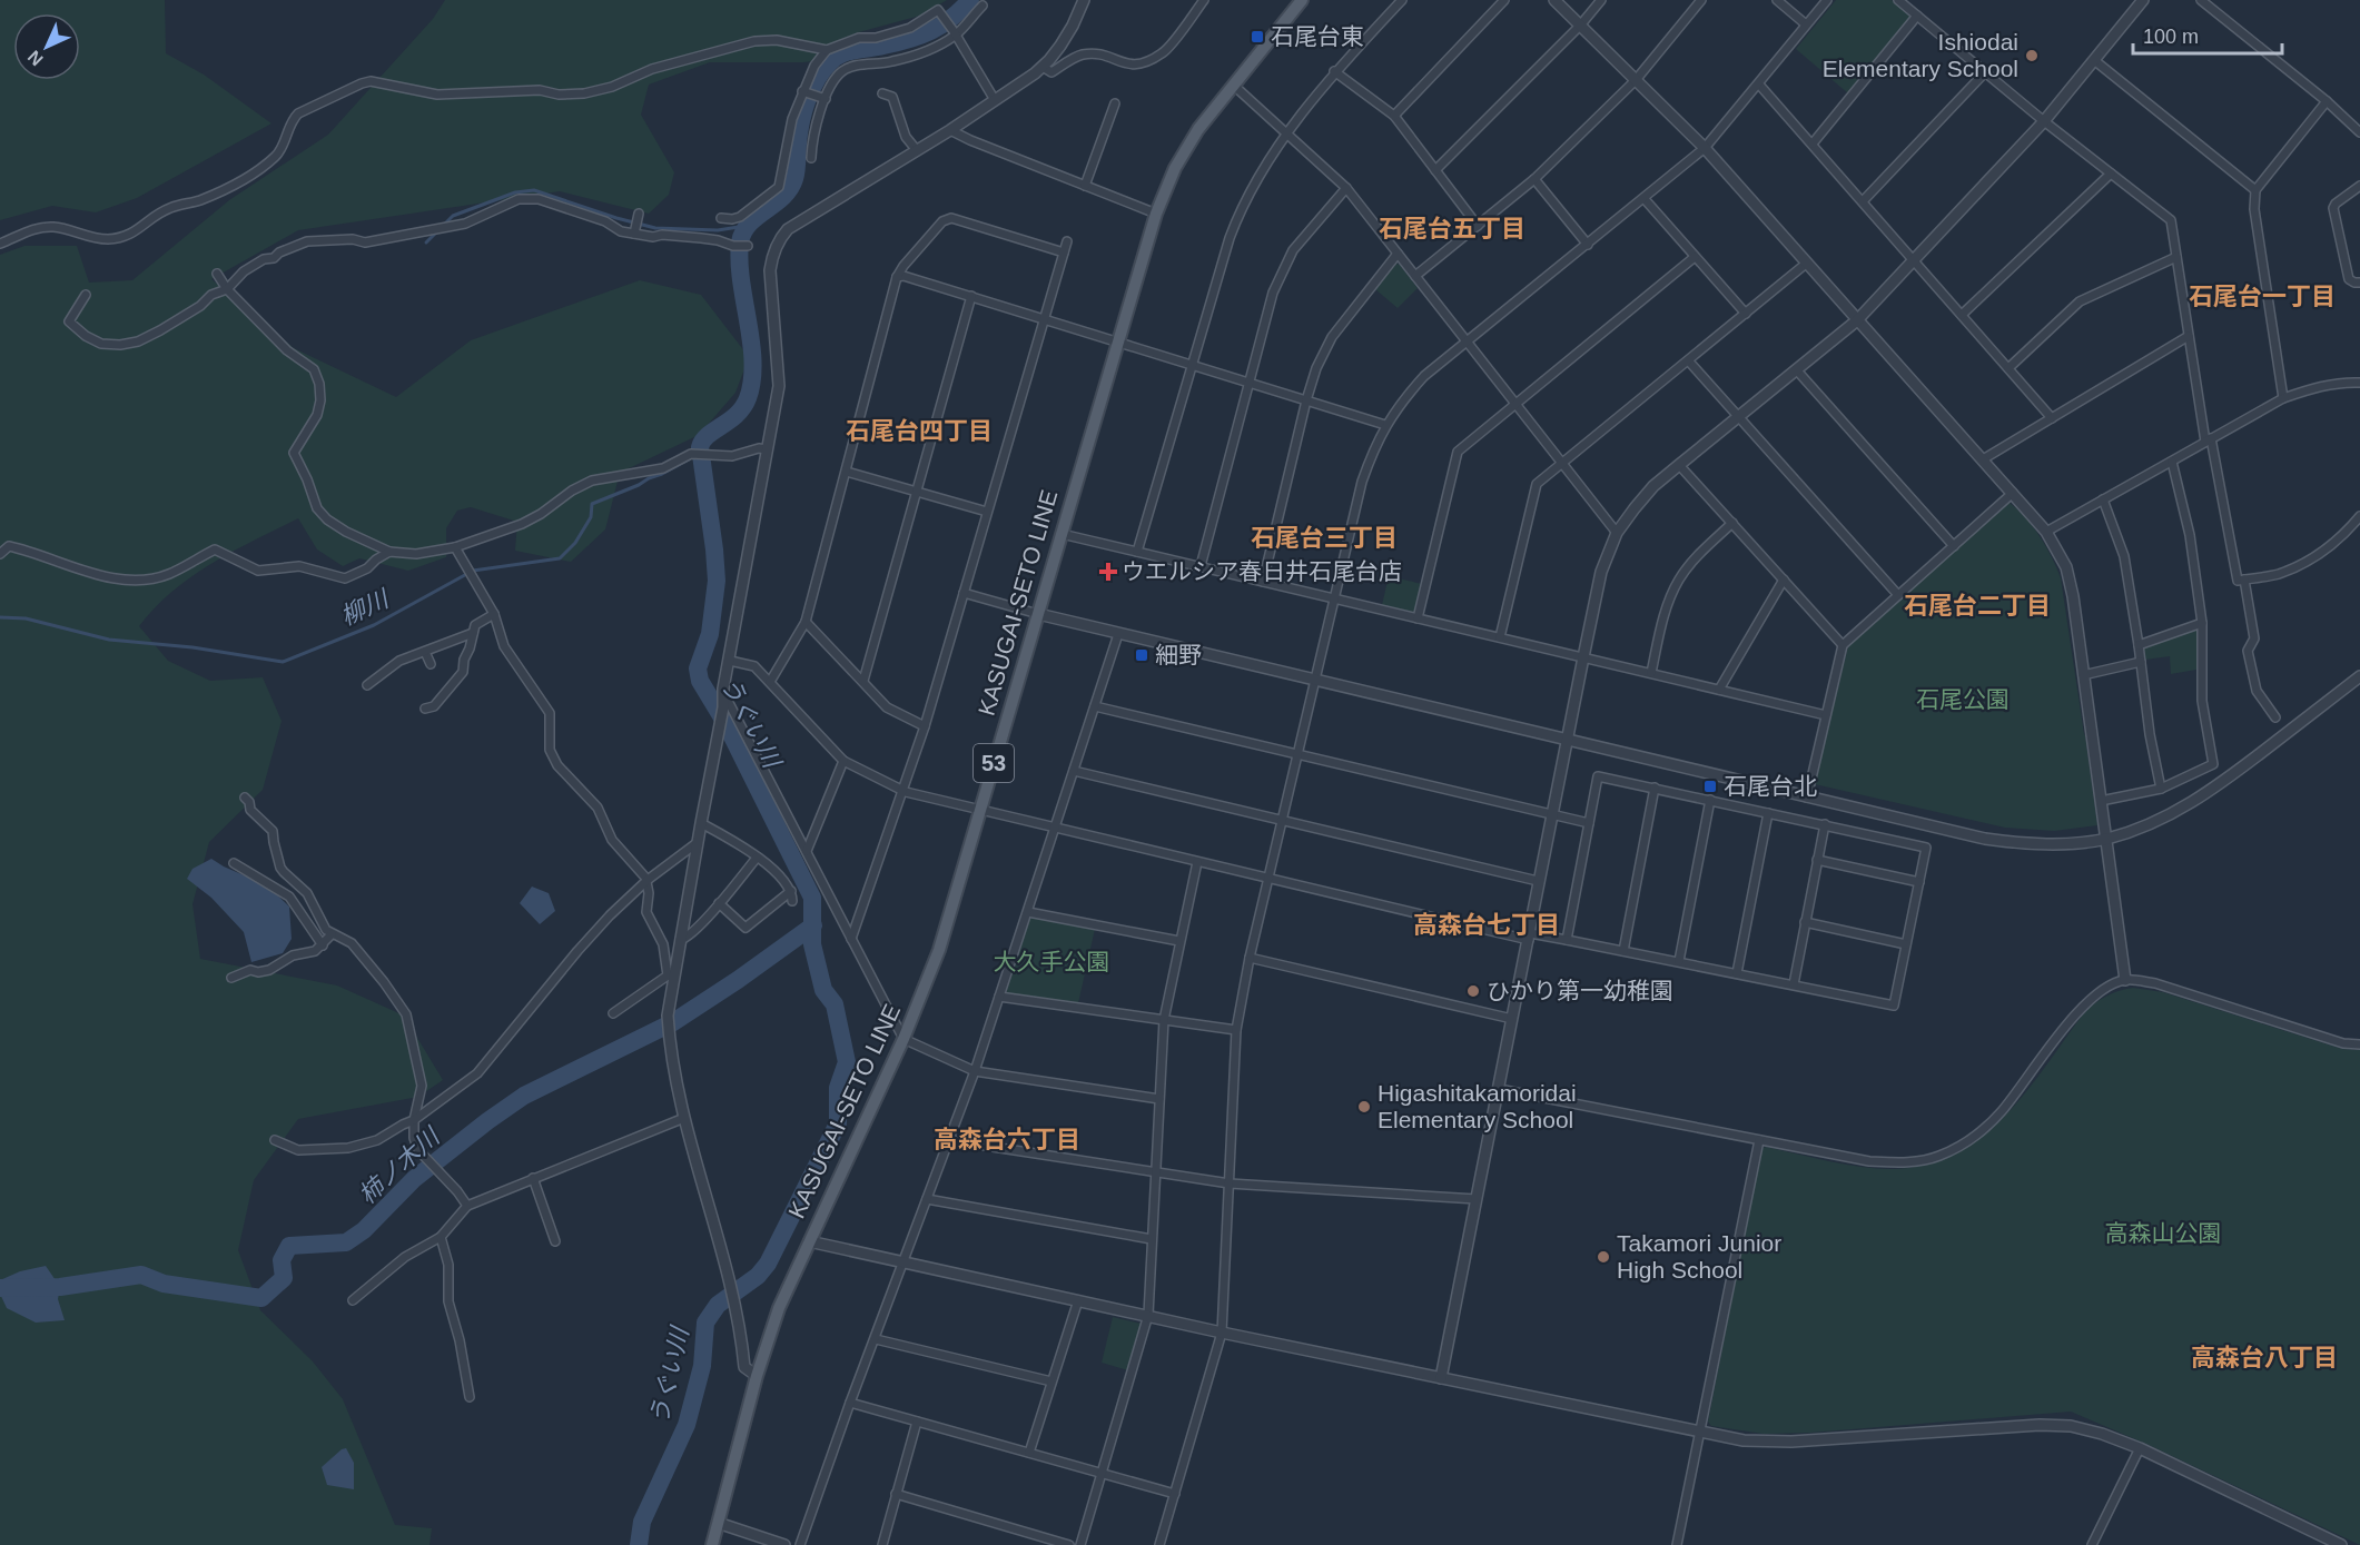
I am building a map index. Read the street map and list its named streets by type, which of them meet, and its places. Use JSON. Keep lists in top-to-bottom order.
{
  "streets": {
    "main road": ["KASUGAI-SETO LINE", "53"]
  },
  "districts": [
    "石尾台五丁目",
    "石尾台一丁目",
    "石尾台四丁目",
    "石尾台三丁目",
    "石尾台二丁目",
    "高森台七丁目",
    "高森台六丁目",
    "高森台八丁目"
  ],
  "water": ["柳川", "うぐい川", "柿ノ木川"],
  "parks": ["石尾公園", "大久手公園", "高森山公園"],
  "places": {
    "transit": ["石尾台東", "細野", "石尾台北"],
    "other": [
      "Ishiodai Elementary School",
      "ひかり第一幼稚園",
      "Higashitakamoridai Elementary School",
      "Takamori Junior High School"
    ],
    "health": ["ウエルシア春日井石尾台店"]
  },
  "scale_bar": "100 m",
  "north": "bottom left"
}
